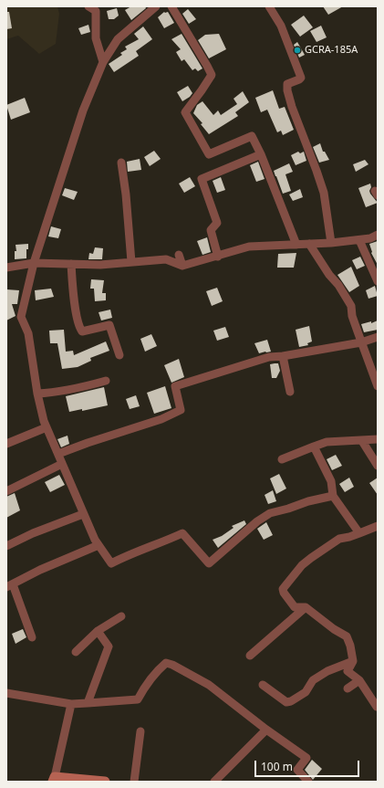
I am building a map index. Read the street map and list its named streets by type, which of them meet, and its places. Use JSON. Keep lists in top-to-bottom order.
{
  "places": ["GCRA-185A"],
  "scale_bar": "100 m"
}
